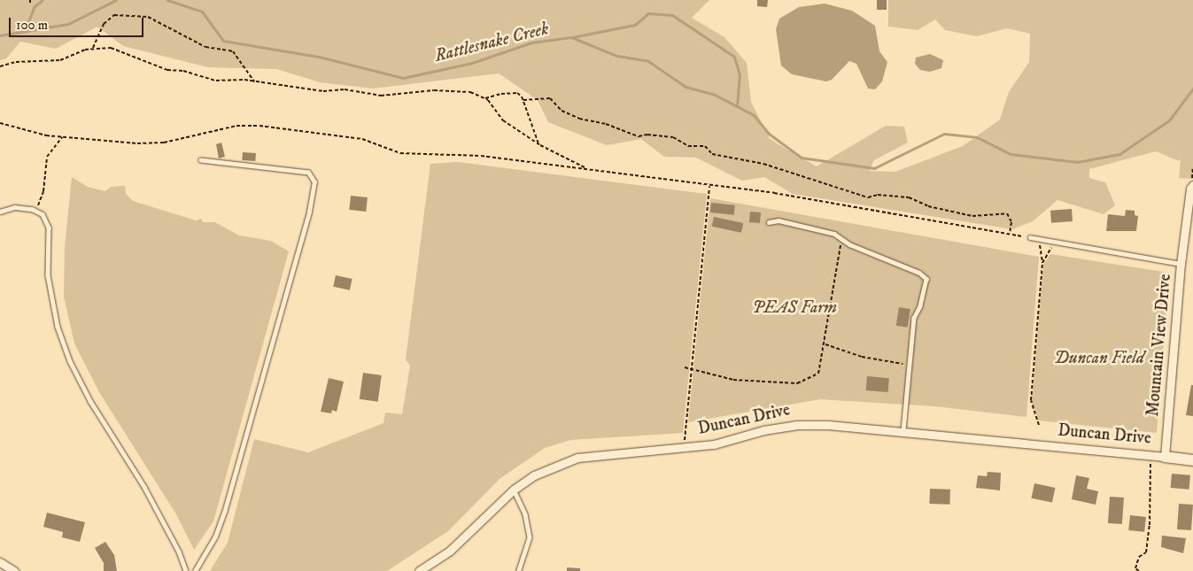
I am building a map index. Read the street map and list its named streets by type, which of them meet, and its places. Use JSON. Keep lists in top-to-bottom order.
{
  "streets": {
    "street": ["Mountain View Drive", "Duncan Drive"]
  },
  "crossings": [
    ["Mountain View Drive", "Duncan Drive"]
  ],
  "water": ["Rattlesnake Creek"],
  "parks": ["PEAS Farm", "Duncan Field"],
  "scale_bar": "100 m"
}
